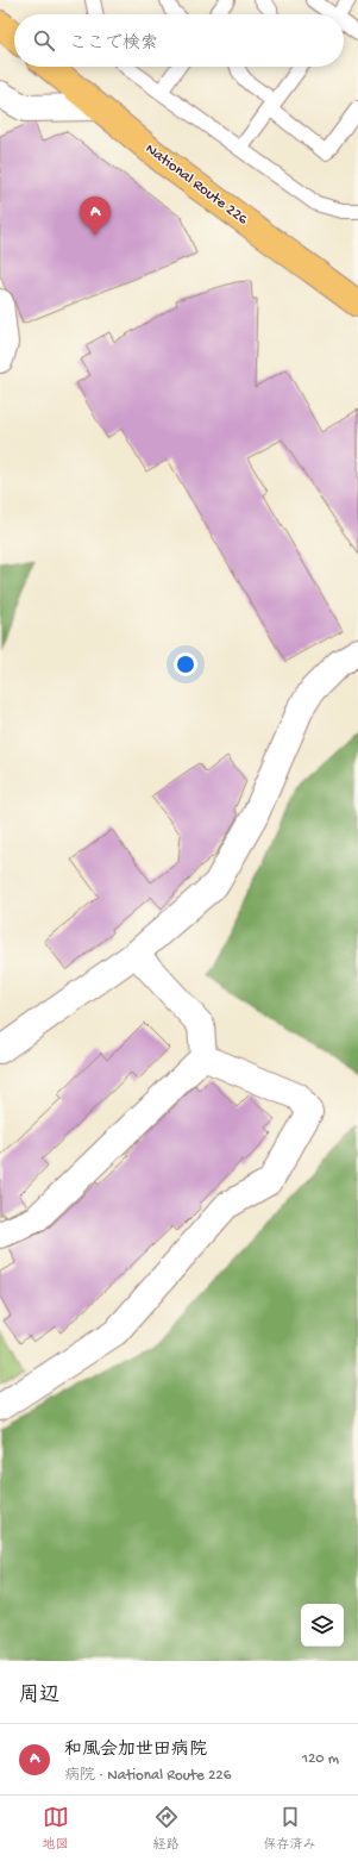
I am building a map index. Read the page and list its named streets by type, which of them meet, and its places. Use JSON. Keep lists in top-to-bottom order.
{
  "streets": {
    "highway": ["National Route 226"]
  },
  "page": {
    "search": "ここで検索",
    "pins": "A",
    "heading": "周辺",
    "list": [
      {
        "mark": "A",
        "name": "和風会加世田病院",
        "note": "病院 · National Route 226",
        "value": "120 m"
      }
    ],
    "nav": ["地図", "経路", "保存済み"]
  }
}
